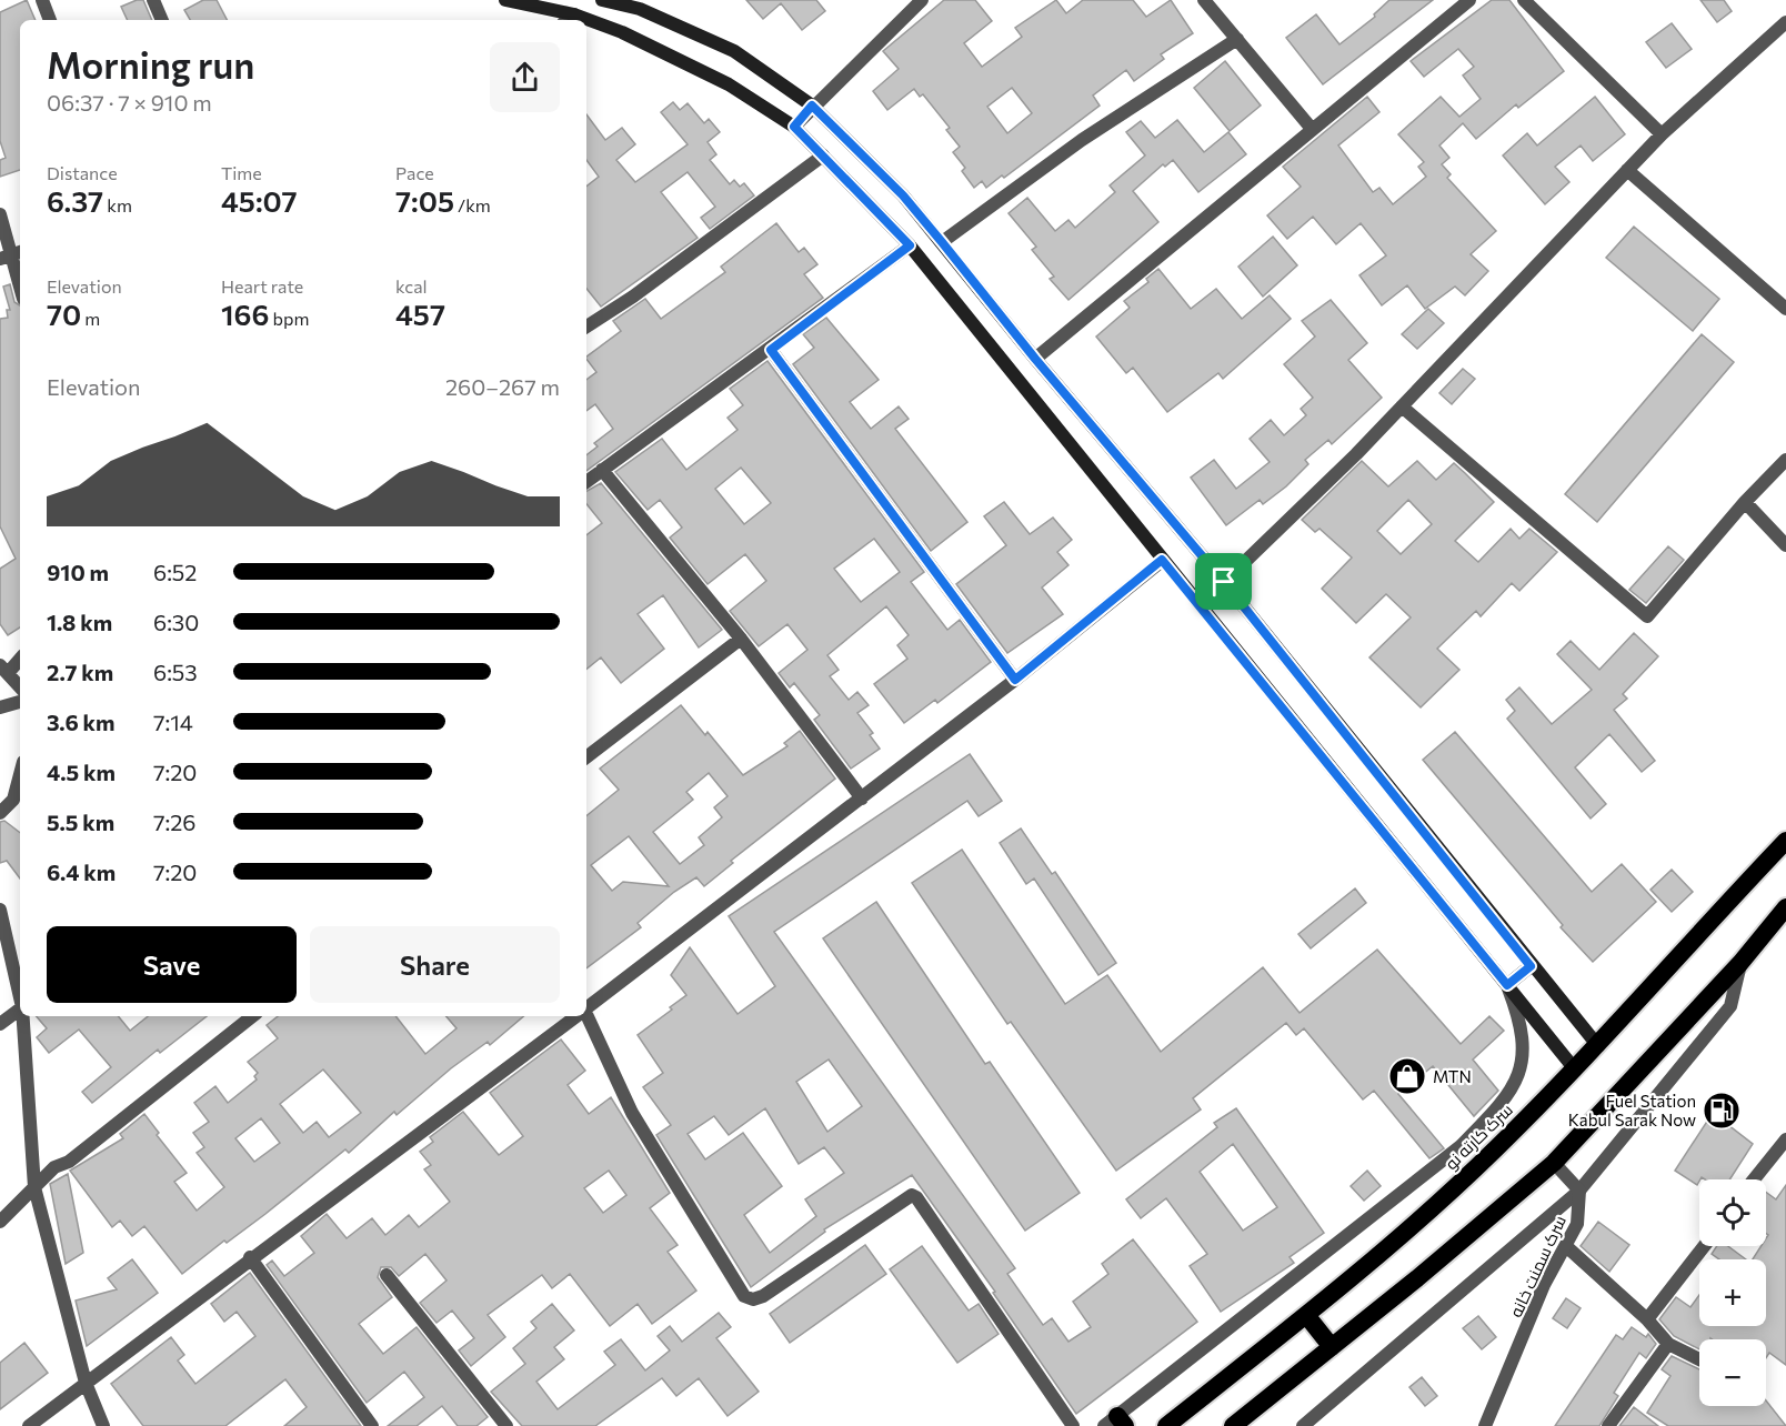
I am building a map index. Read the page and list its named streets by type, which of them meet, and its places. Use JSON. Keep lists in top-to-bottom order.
{
  "streets": {
    "highway": ["سرک کارته نو"],
    "street": ["سرک سمنت خانه"]
  },
  "places": {
    "shop": ["MTN"],
    "fuel station": ["Fuel Station Kabul Sarak Now"]
  },
  "page": {
    "heading": ["Morning run", "06:37 · 7 × 910 m"],
    "stats": [
      ["Distance", "6.37 km"],
      ["Time", "45:07"],
      ["Pace", "7:05 /km"],
      ["Elevation", "70 m"],
      ["Heart rate", "166 bpm"],
      ["kcal", "457"]
    ],
    "chart": ["Elevation", "260–267 m"],
    "list": [
      {
        "name": "910 m",
        "note": "6:52"
      },
      {
        "name": "1.8 km",
        "note": "6:30"
      },
      {
        "name": "2.7 km",
        "note": "6:53"
      },
      {
        "name": "3.6 km",
        "note": "7:14"
      },
      {
        "name": "4.5 km",
        "note": "7:20"
      },
      {
        "name": "5.5 km",
        "note": "7:26"
      },
      {
        "name": "6.4 km",
        "note": "7:20"
      }
    ],
    "buttons": ["Save", "Share"],
    "map_buttons": ["+", "−"]
  }
}
